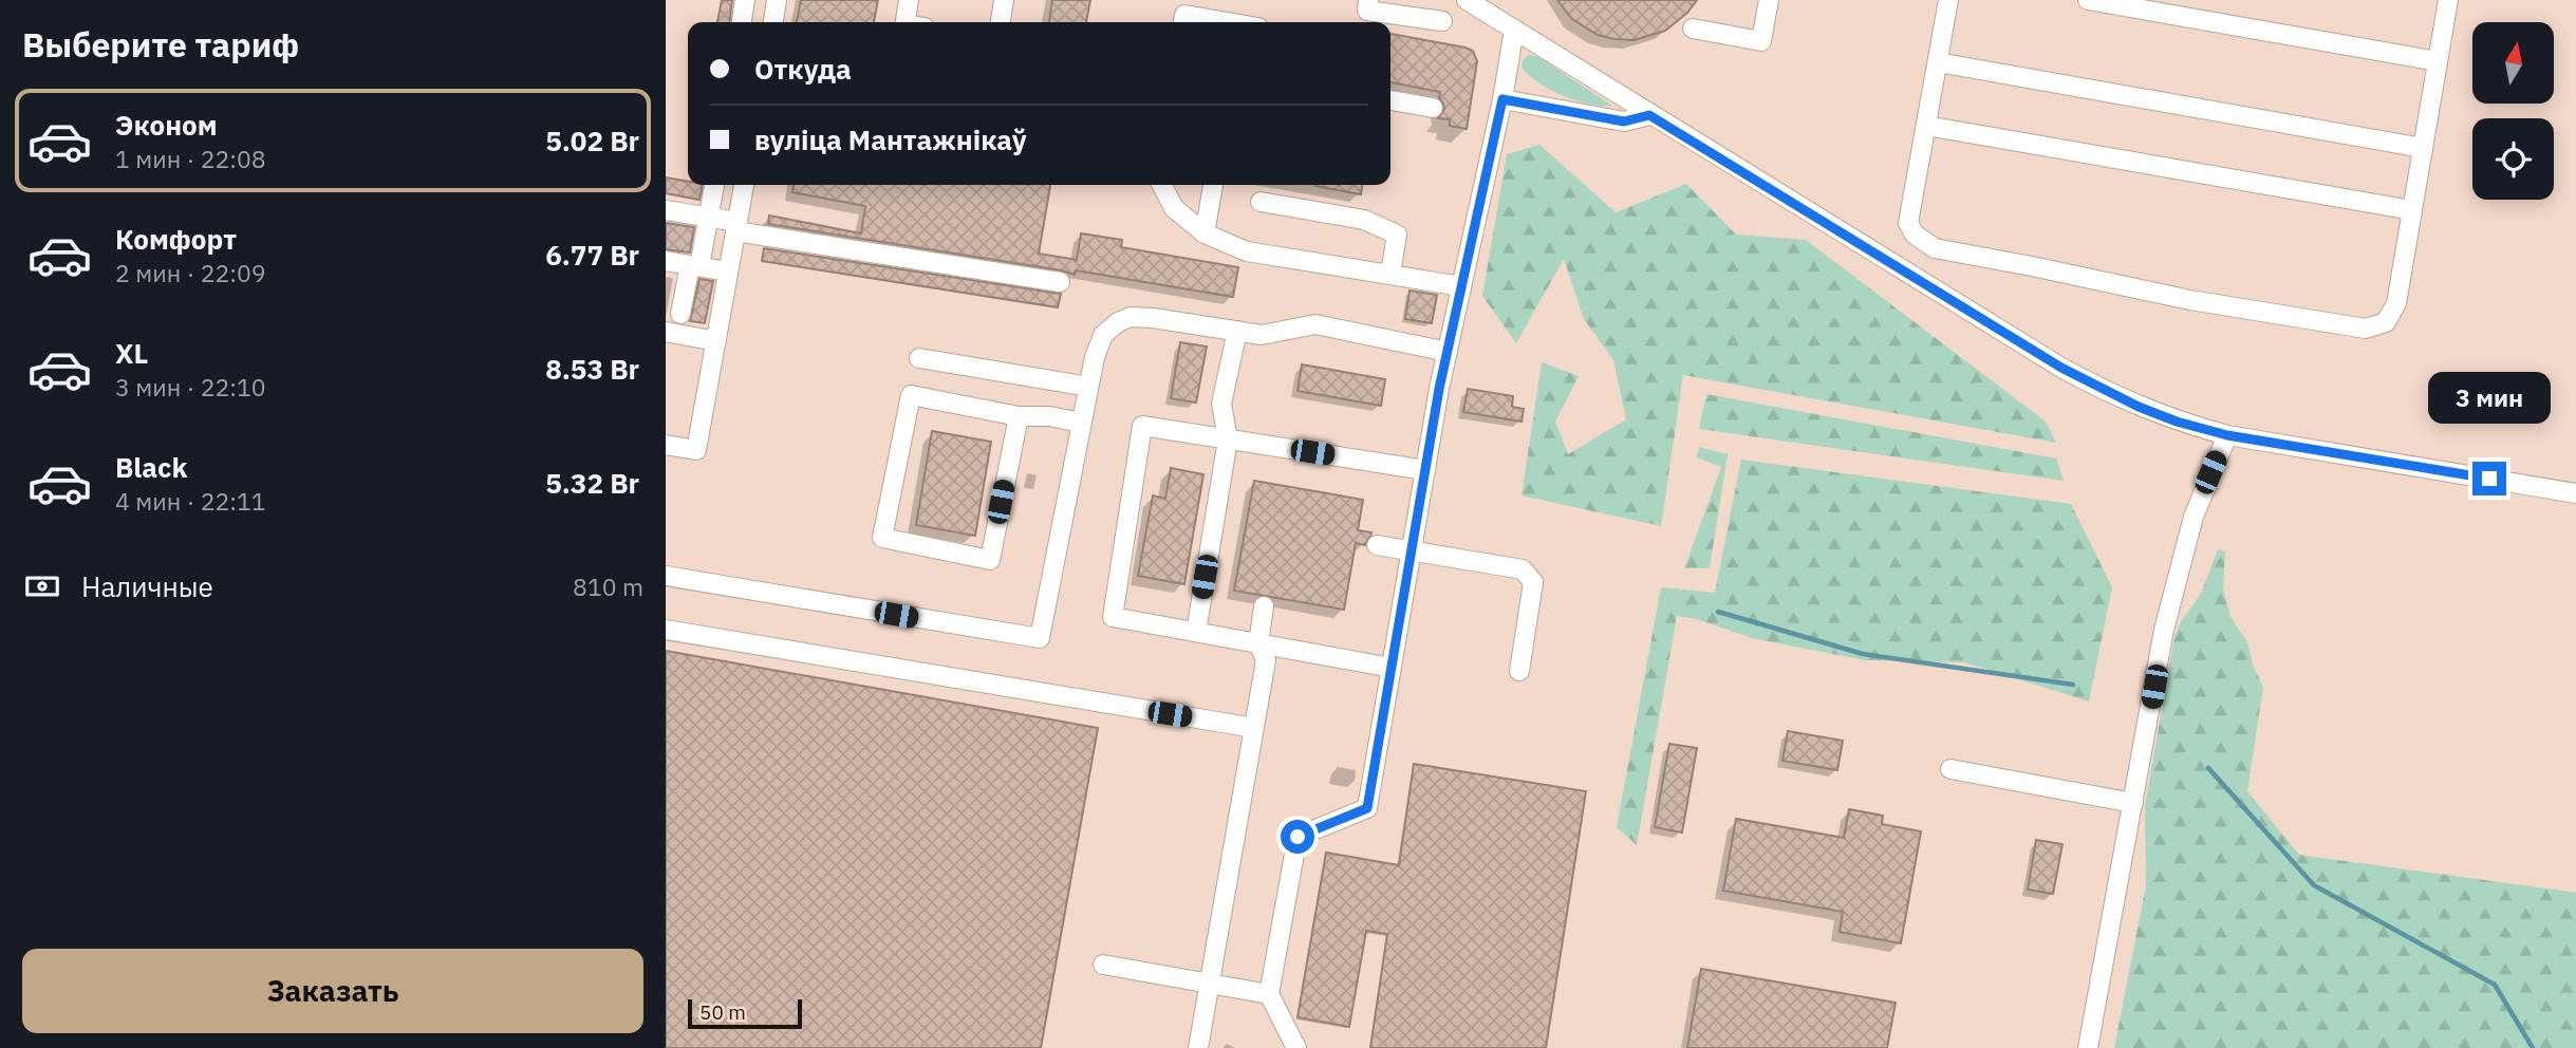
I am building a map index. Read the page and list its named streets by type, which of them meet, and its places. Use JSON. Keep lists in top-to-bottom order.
{
  "scale_bar": "50 m",
  "north": "top",
  "page": {
    "heading": "Выберите тариф",
    "banner": ["Откуда", "вуліца Мантажнікаў"],
    "list": [
      {
        "name": "Эконом",
        "note": "1 мин · 22:08",
        "value": "5.02 Br"
      },
      {
        "name": "Комфорт",
        "note": "2 мин · 22:09",
        "value": "6.77 Br"
      },
      {
        "name": "XL",
        "note": "3 мин · 22:10",
        "value": "8.53 Br"
      },
      {
        "name": "Black",
        "note": "4 мин · 22:11",
        "value": "5.32 Br"
      }
    ],
    "bubble": "3 мин",
    "pay": ["Наличные", "810 m"],
    "buttons": "Заказать",
    "scale": "50 m"
  }
}
